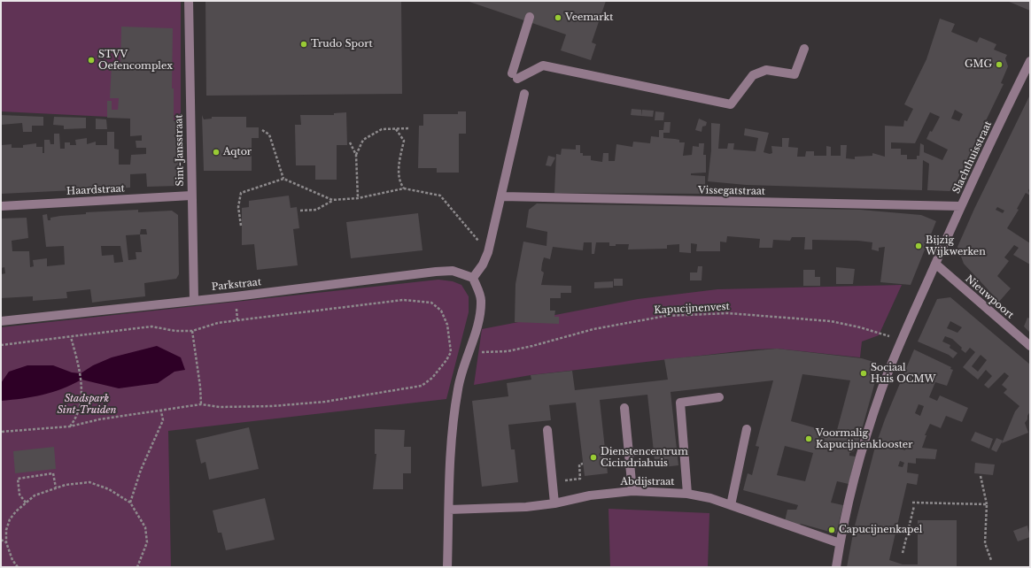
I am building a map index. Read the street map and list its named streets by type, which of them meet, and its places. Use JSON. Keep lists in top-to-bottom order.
{
  "streets": {
    "street": [
      "Sint-Jansstraat",
      "Slachthuisstraat",
      "Haardstraat",
      "Vissegatstraat",
      "Parkstraat",
      "Nieuwpoort",
      "Abdijstraat"
    ],
    "path": ["Kapucijnenvest"]
  },
  "crossings": [
    ["Sint-Jansstraat", "Haardstraat"],
    ["Sint-Jansstraat", "Parkstraat"],
    ["Slachthuisstraat", "Vissegatstraat"],
    ["Slachthuisstraat", "Nieuwpoort"],
    ["Slachthuisstraat", "Kapucijnenvest"],
    ["Slachthuisstraat", "Abdijstraat"]
  ],
  "parks": ["Stadspark Sint-Truiden"],
  "places": [
    "Veemarkt",
    "Trudo Sport",
    "STVV Oefencomplex",
    "GMG",
    "Aqtor",
    "Bijzig Wijkwerken",
    "Sociaal Huis OCMW",
    "Voormalig Kapucijnenklooster",
    "Dienstencentrum Cicindriahuis",
    "Capucijnenkapel"
  ]
}
